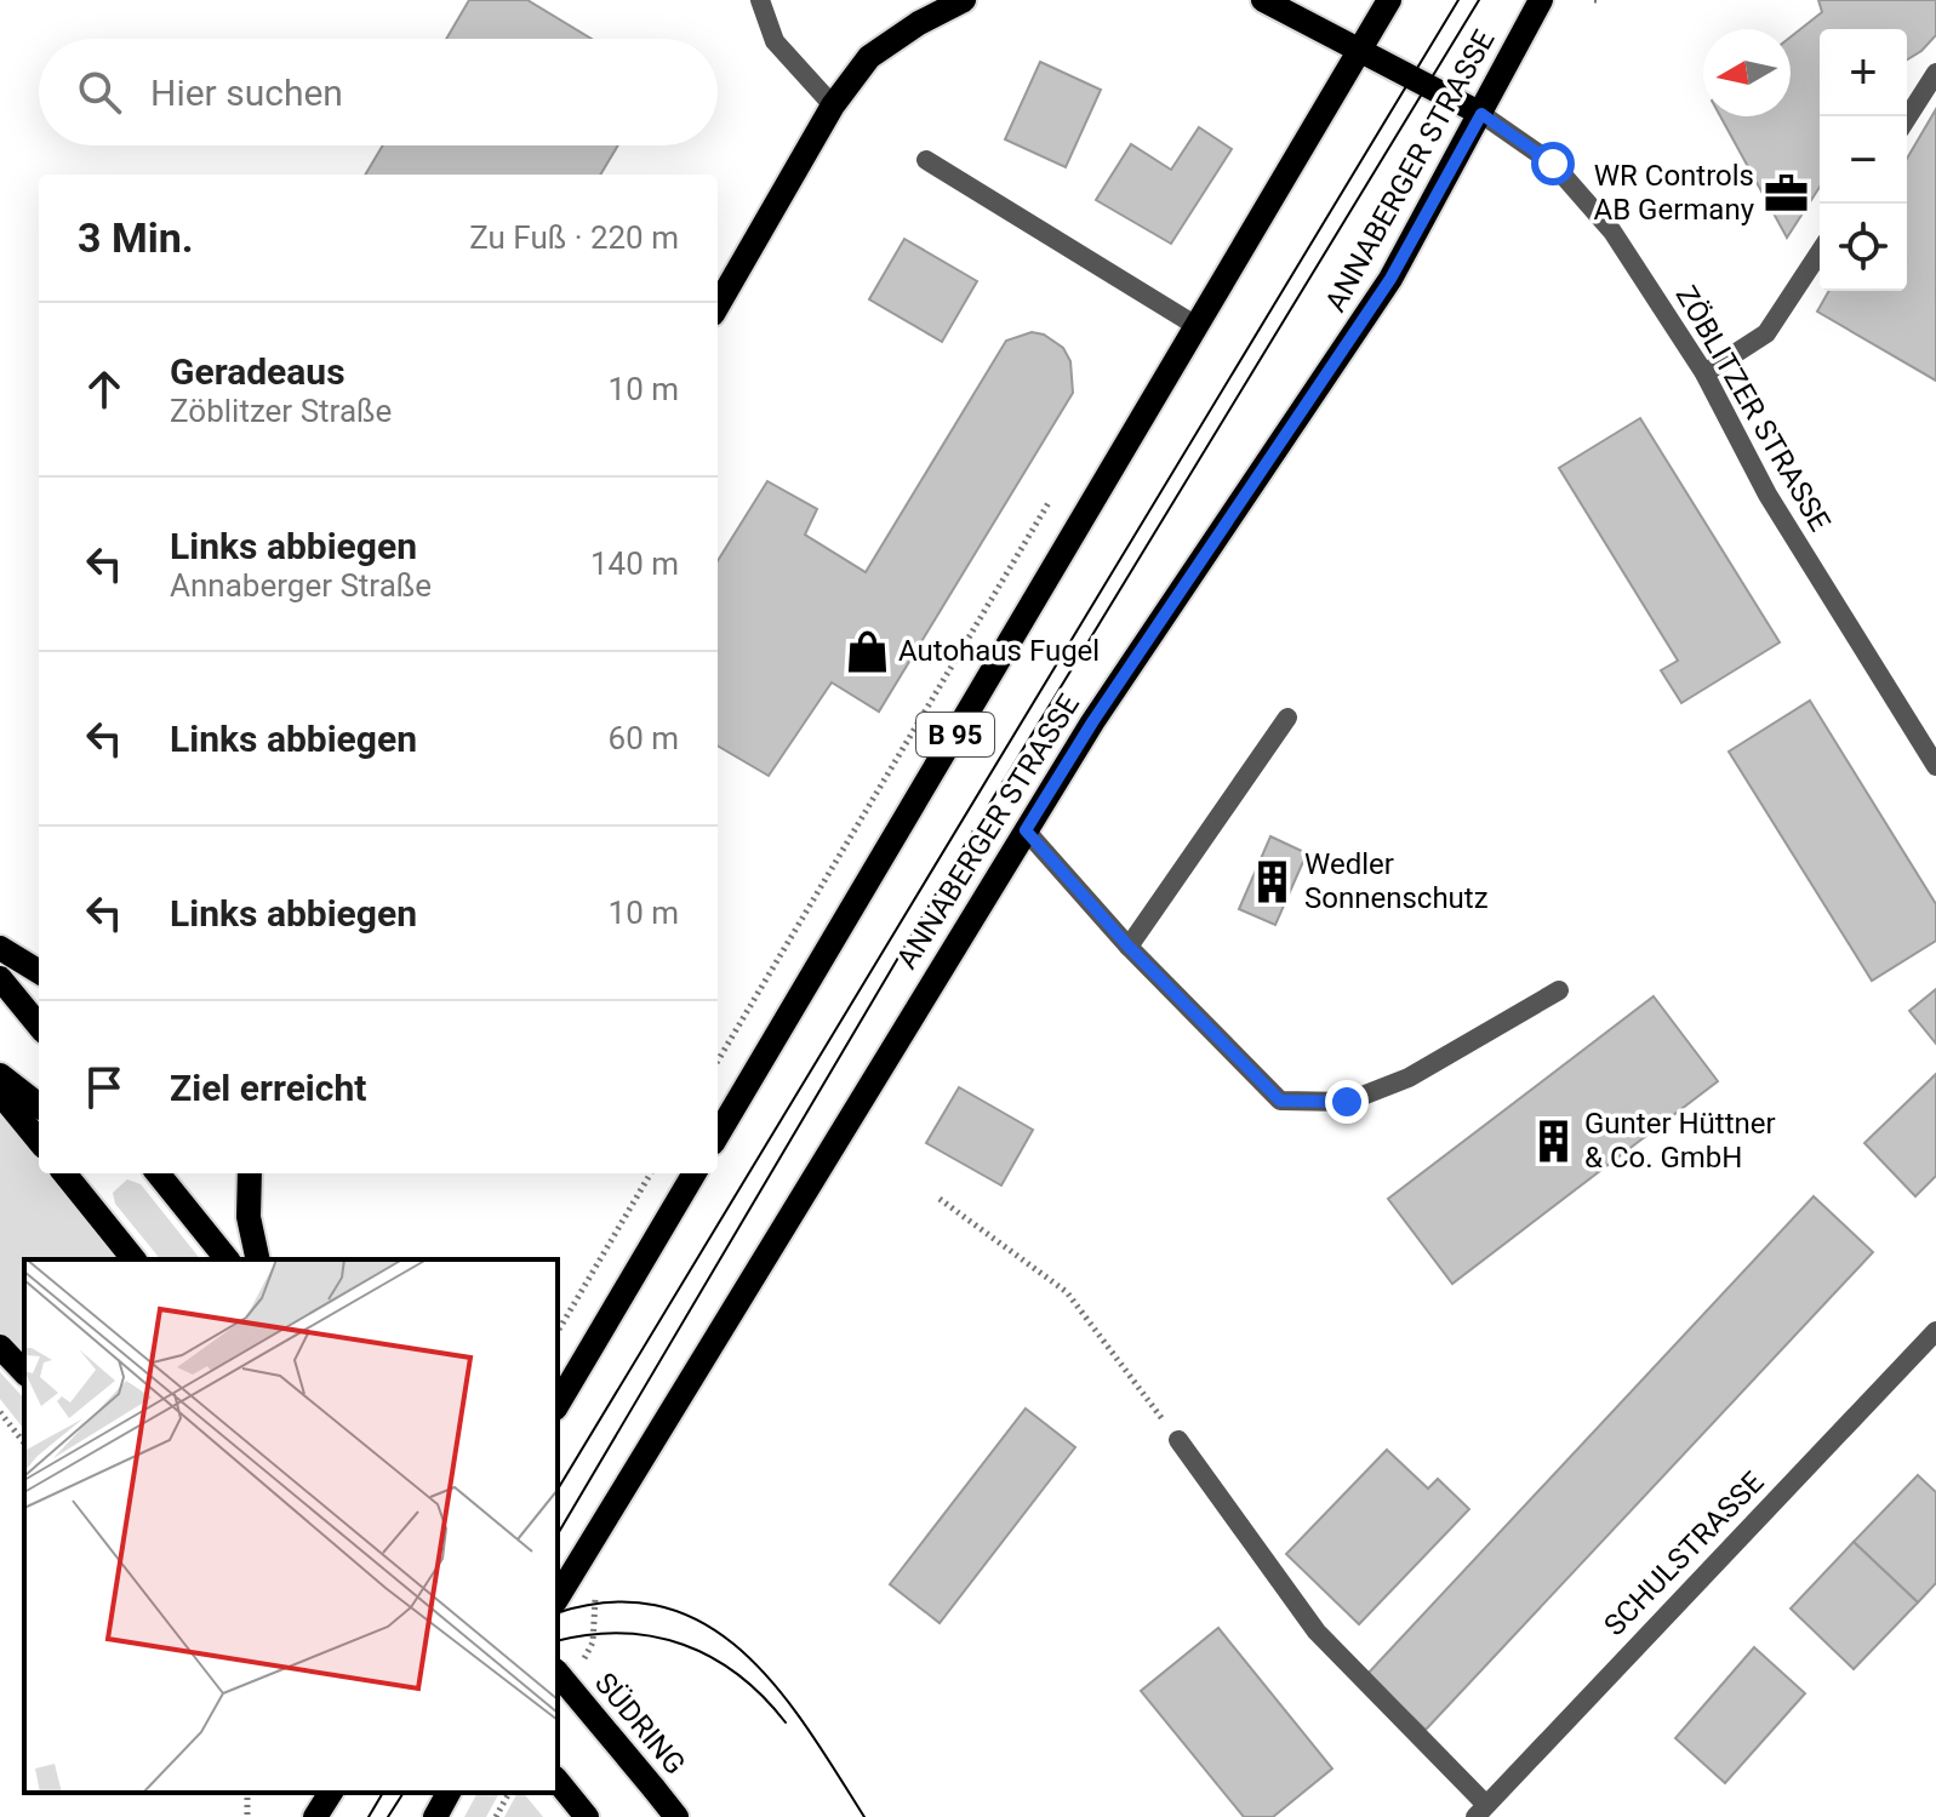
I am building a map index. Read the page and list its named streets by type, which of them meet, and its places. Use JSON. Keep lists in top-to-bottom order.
{
  "streets": {
    "main road": ["ANNABERGER STRASSE", "B 95", "SÜDRING"],
    "street": ["ZÖBLITZER STRASSE", "SCHULSTRASSE"]
  },
  "crossings": [
    ["ANNABERGER STRASSE", "ZÖBLITZER STRASSE"]
  ],
  "places": {
    "office": ["WR Controls AB Germany"],
    "shop": ["Autohaus Fugel"],
    "building": ["Wedler Sonnenschutz", "Gunter Hüttner & Co. GmbH"]
  },
  "north": "left",
  "page": {
    "map_buttons": ["+", "−"],
    "search": "Hier suchen",
    "heading": ["3 Min.", "Zu Fuß · 220 m"],
    "list": [
      ["Geradeaus", "Zöblitzer Straße", "10 m"],
      ["Links abbiegen", "Annaberger Straße", "140 m"],
      ["Links abbiegen", "60 m"],
      ["Links abbiegen", "10 m"],
      "Ziel erreicht"
    ]
  }
}
